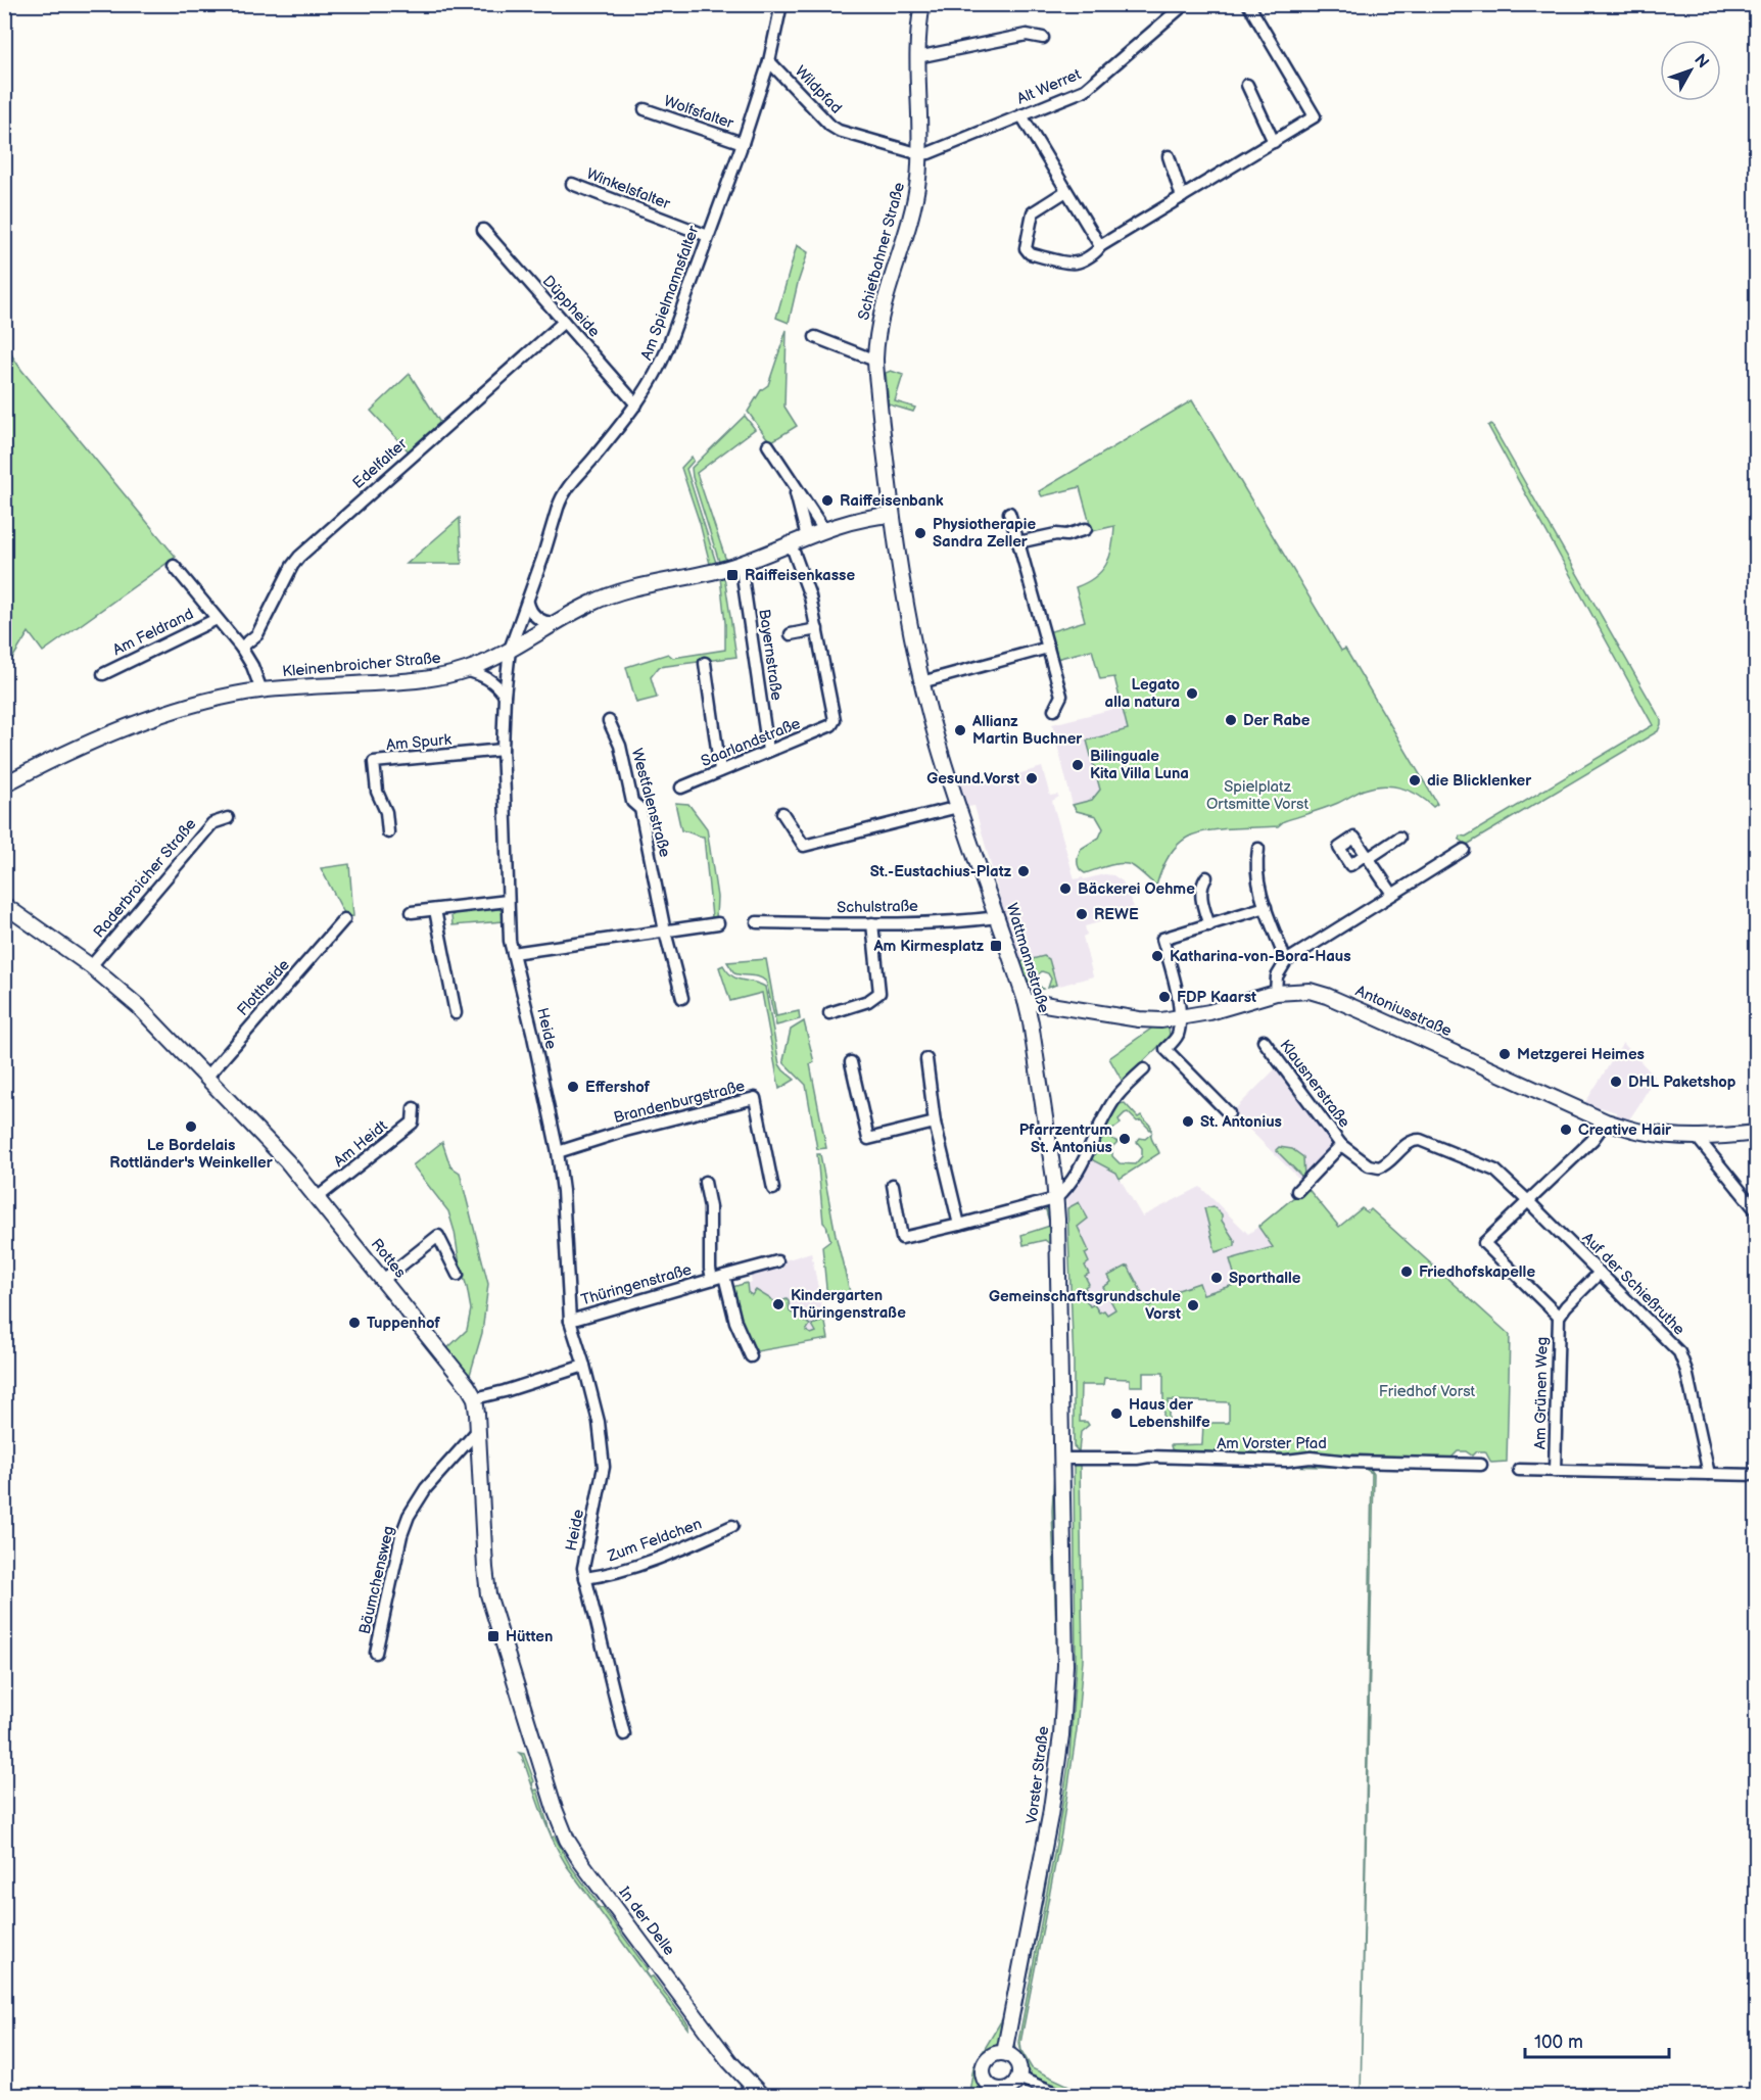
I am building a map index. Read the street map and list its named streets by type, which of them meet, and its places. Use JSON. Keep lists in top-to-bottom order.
{
  "streets": {
    "street": [
      "Alt Werret",
      "Wildpfad",
      "Wolfsfalter",
      "Winkelsfalter",
      "Schiefbahner Straße",
      "Am Spielmannsfalter",
      "Düppheide",
      "Edelfalter",
      "Am Feldrand",
      "Bayernstraße",
      "Kleinenbroicher Straße",
      "Am Spurk",
      "Saarlandstraße",
      "Westfalenstraße",
      "Raderbroicher Straße",
      "Schulstraße",
      "Wattmannstraße",
      "Flottheide",
      "Antoniusstraße",
      "Heide",
      "Klausnerstraße",
      "Brandenburgstraße",
      "Am Heidt",
      "Rottes",
      "Auf der Schießruthe",
      "Thüringenstraße",
      "Am Grünen Weg",
      "Am Vorster Pfad",
      "Zum Feldchen",
      "Bäumchensweg",
      "Vorster Straße",
      "In der Delle"
    ]
  },
  "crossings": [
    ["Alt Werret", "Wildpfad"],
    ["Alt Werret", "Schiefbahner Straße"],
    ["Wildpfad", "Schiefbahner Straße"],
    ["Wildpfad", "Am Spielmannsfalter"],
    ["Wolfsfalter", "Am Spielmannsfalter"],
    ["Winkelsfalter", "Am Spielmannsfalter"],
    ["Schiefbahner Straße", "Kleinenbroicher Straße"],
    ["Schiefbahner Straße", "Wattmannstraße"],
    ["Am Spielmannsfalter", "Düppheide"],
    ["Am Spielmannsfalter", "Kleinenbroicher Straße"],
    ["Am Spielmannsfalter", "Heide"],
    ["Düppheide", "Edelfalter"],
    ["Edelfalter", "Am Feldrand"],
    ["Am Feldrand", "Kleinenbroicher Straße"],
    ["Bayernstraße", "Kleinenbroicher Straße"],
    ["Bayernstraße", "Saarlandstraße"],
    ["Kleinenbroicher Straße", "Wattmannstraße"],
    ["Kleinenbroicher Straße", "Heide"],
    ["Am Spurk", "Heide"],
    ["Raderbroicher Straße", "Rottes"],
    ["Schulstraße", "Wattmannstraße"],
    ["Wattmannstraße", "Antoniusstraße"],
    ["Wattmannstraße", "Am Vorster Pfad"],
    ["Wattmannstraße", "Vorster Straße"],
    ["Flottheide", "Rottes"],
    ["Heide", "Brandenburgstraße"],
    ["Heide", "Thüringenstraße"],
    ["Heide", "Zum Feldchen"],
    ["Klausnerstraße", "Auf der Schießruthe"],
    ["Klausnerstraße", "Am Grünen Weg"],
    ["Am Heidt", "Rottes"],
    ["Rottes", "Bäumchensweg"],
    ["Rottes", "In der Delle"],
    ["Auf der Schießruthe", "Am Grünen Weg"]
  ],
  "parks": ["Spielplatz Ortsmitte Vorst", "Friedhof Vorst"],
  "places": {
    "other": [
      "Raiffeisenbank",
      "Physiotherapie Sandra Zeller",
      "Legato alla natura",
      "Der Rabe",
      "Allianz Martin Buchner",
      "Bilinguale Kita Villa Luna",
      "Gesund.Vorst",
      "die Blicklenker",
      "St.-Eustachius-Platz",
      "Bäckerei Oehme",
      "REWE",
      "Katharina-von-Bora-Haus",
      "FDP Kaarst",
      "Metzgerei Heimes",
      "DHL Paketshop",
      "Effershof",
      "St. Antonius",
      "Le Bordelais Rottländer's Weinkeller",
      "Creative Hair",
      "Pfarrzentrum St. Antonius",
      "Friedhofskapelle",
      "Sporthalle",
      "Kindergarten Thüringenstraße",
      "Gemeinschaftsgrundschule Vorst",
      "Tuppenhof",
      "Haus der Lebenshilfe"
    ],
    "transit": ["Raiffeisenkasse", "Am Kirmesplatz", "Hütten"]
  },
  "scale_bar": "100 m",
  "north": "top right"
}
